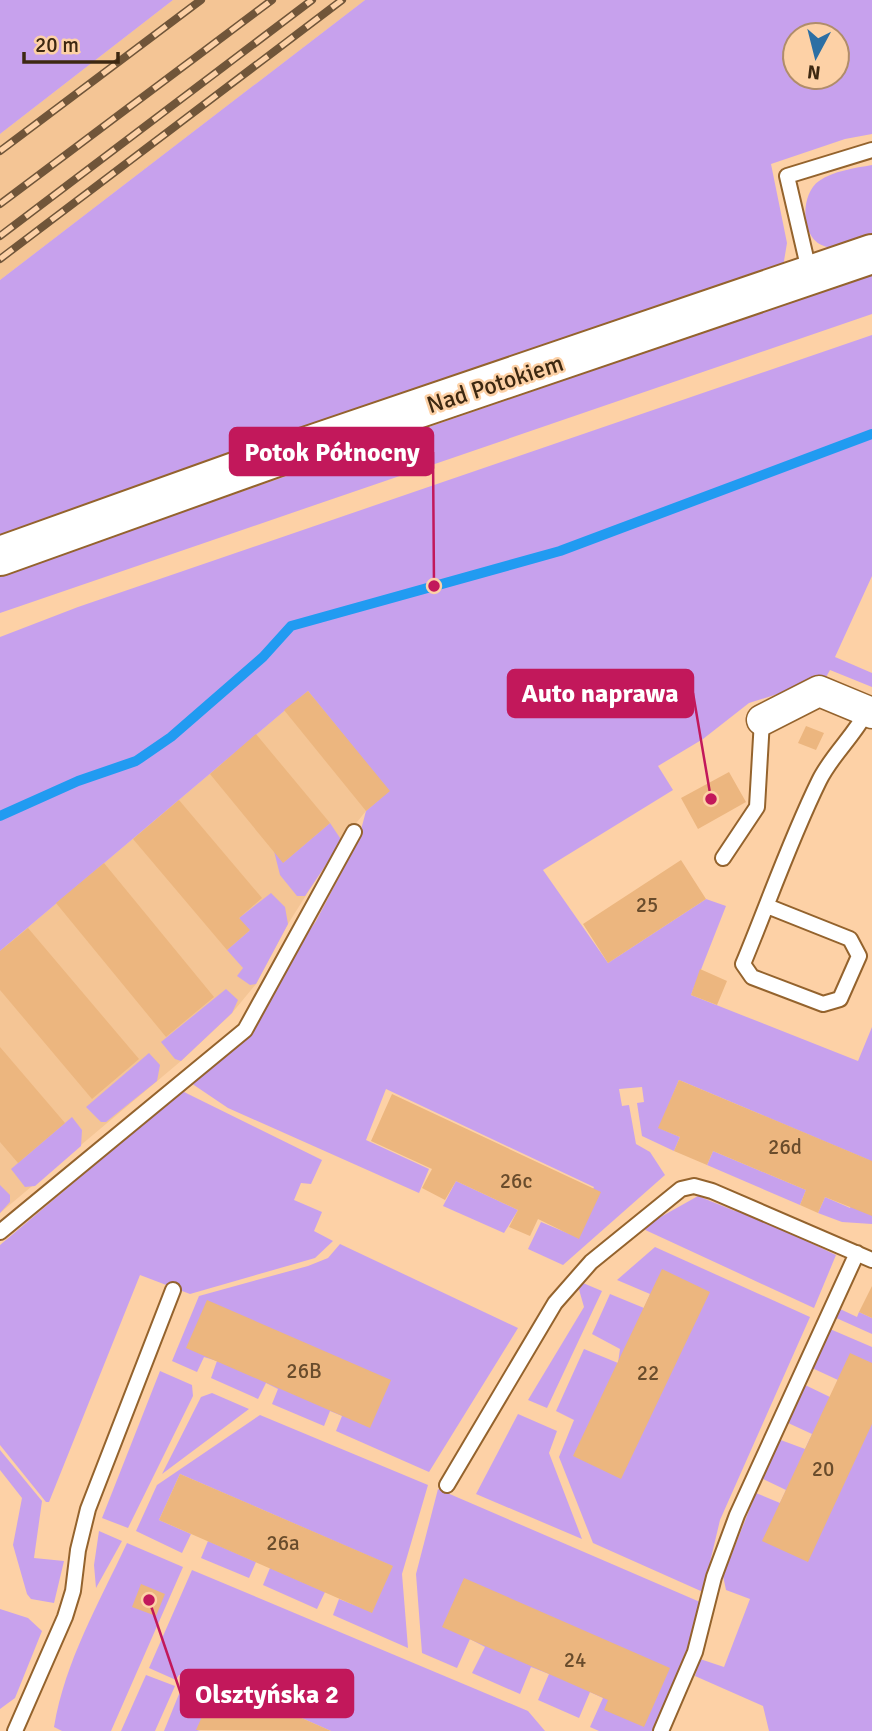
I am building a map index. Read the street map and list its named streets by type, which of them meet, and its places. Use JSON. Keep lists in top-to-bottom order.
{
  "streets": {
    "main road": ["Nad Potokiem"]
  },
  "places": ["Potok Północny", "Auto naprawa", "Olsztyńska 2"],
  "house_numbers": [
    "25",
    "26d",
    "26c",
    "26B",
    "22",
    "20",
    "26a",
    "24"
  ],
  "scale_bar": "20 m",
  "north": "bottom"
}
